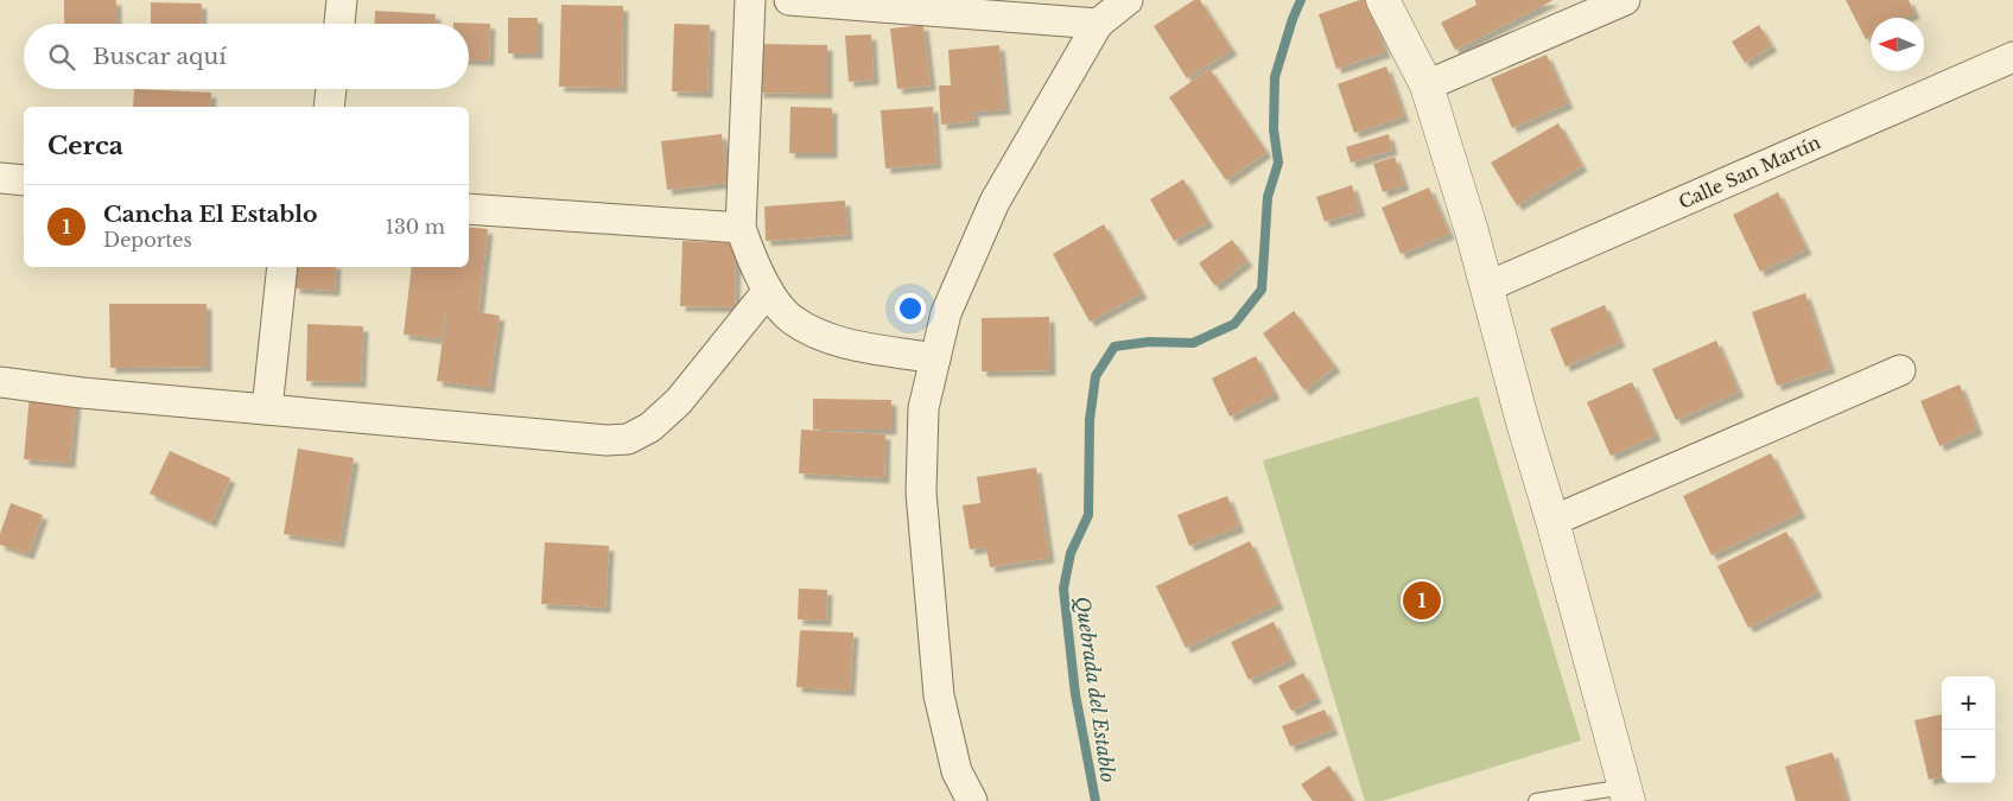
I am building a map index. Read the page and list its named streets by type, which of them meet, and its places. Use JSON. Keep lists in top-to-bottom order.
{
  "streets": {
    "street": ["Calle San Martín"]
  },
  "water": ["Quebrada del Establo"],
  "north": "left",
  "page": {
    "search": "Buscar aquí",
    "heading": "Cerca",
    "list": [
      {
        "mark": "1",
        "name": "Cancha El Establo",
        "note": "Deportes",
        "value": "130 m"
      }
    ],
    "pins": "1",
    "map_buttons": ["+", "−"]
  }
}
